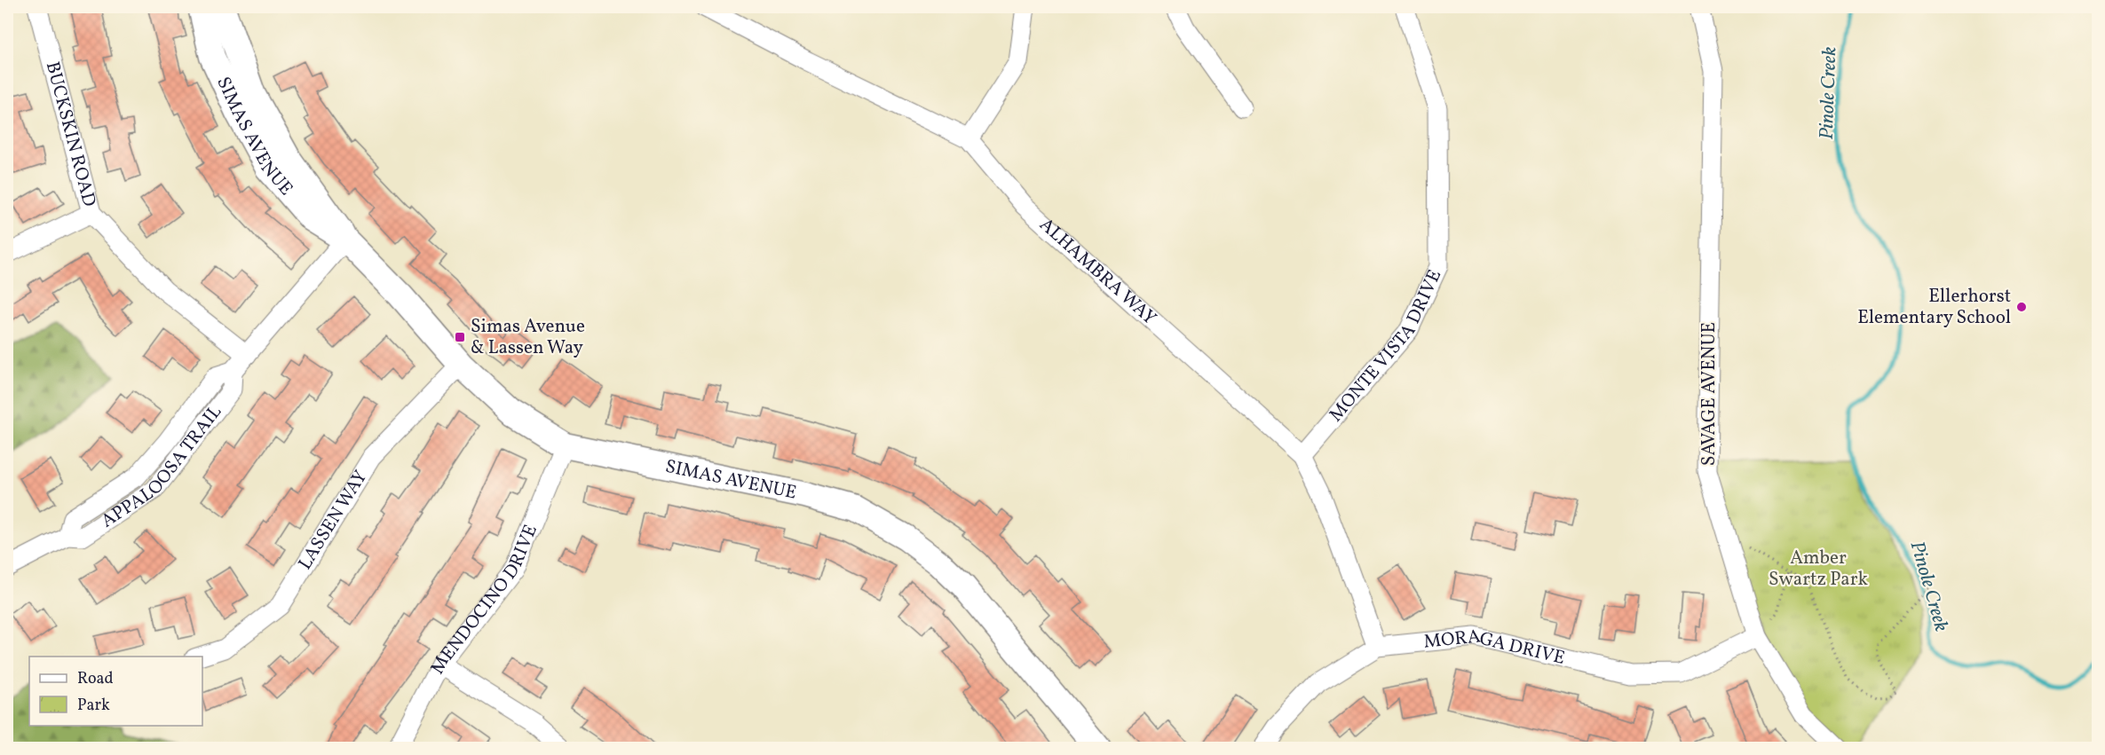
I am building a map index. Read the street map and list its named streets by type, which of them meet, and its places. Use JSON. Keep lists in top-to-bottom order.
{
  "streets": {
    "street": [
      "BUCKSKIN ROAD",
      "SIMAS AVENUE",
      "ALHAMBRA WAY",
      "MONTE VISTA DRIVE",
      "SAVAGE AVENUE",
      "APPALOOSA TRAIL",
      "LASSEN WAY",
      "MENDOCINO DRIVE",
      "MORAGA DRIVE"
    ]
  },
  "crossings": [
    ["BUCKSKIN ROAD", "APPALOOSA TRAIL"],
    ["SIMAS AVENUE", "APPALOOSA TRAIL"],
    ["SIMAS AVENUE", "LASSEN WAY"],
    ["SIMAS AVENUE", "MENDOCINO DRIVE"],
    ["ALHAMBRA WAY", "MONTE VISTA DRIVE"],
    ["ALHAMBRA WAY", "MORAGA DRIVE"],
    ["SAVAGE AVENUE", "MORAGA DRIVE"]
  ],
  "water": ["Pinole Creek"],
  "parks": ["Amber Swartz Park"],
  "places": {
    "other": ["Ellerhorst Elementary School"],
    "transit": ["Simas Avenue & Lassen Way"]
  },
  "legend": ["Road", "Park"]
}
